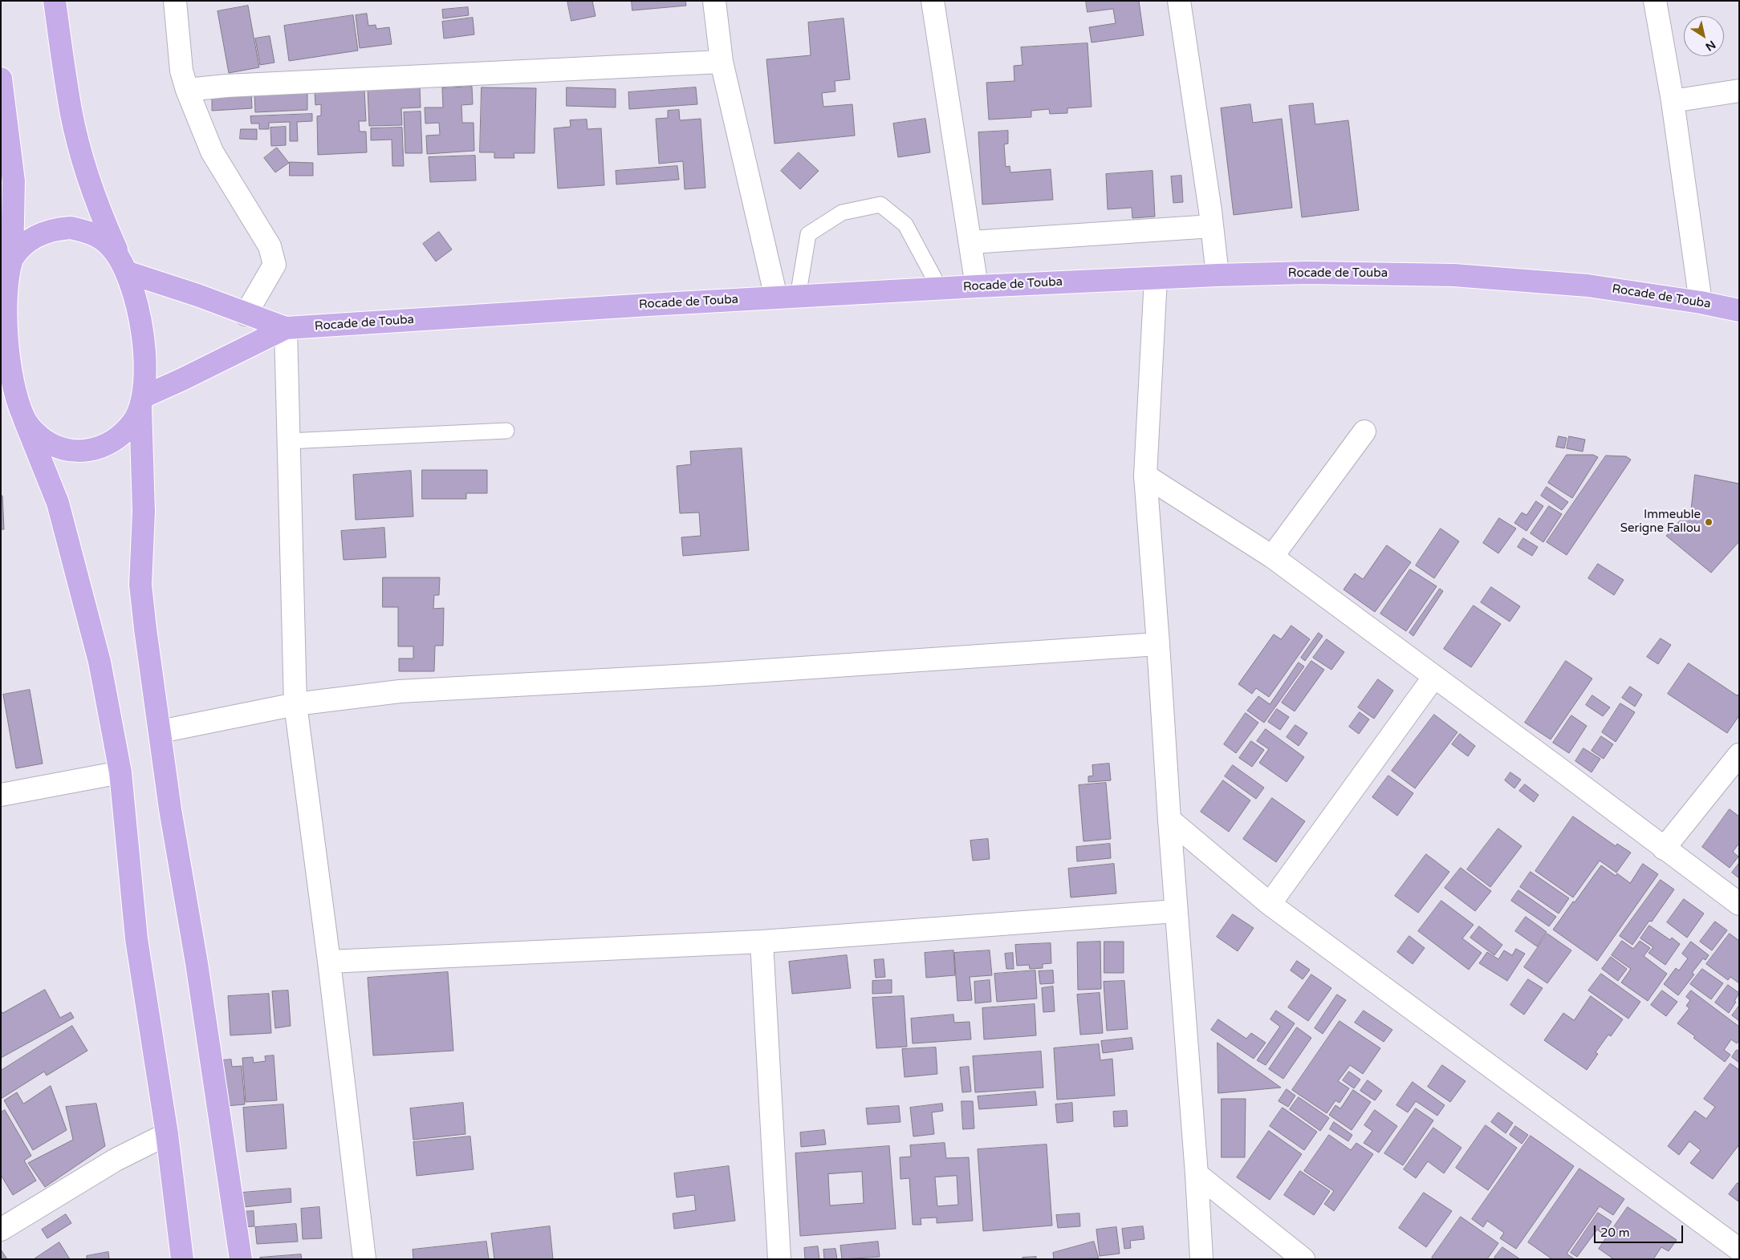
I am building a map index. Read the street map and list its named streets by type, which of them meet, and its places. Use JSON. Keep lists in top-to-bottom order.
{
  "streets": {
    "main road": ["Rocade de Touba"]
  },
  "places": ["Immeuble Serigne Fallou"],
  "scale_bar": "20 m",
  "north": "bottom right"
}
